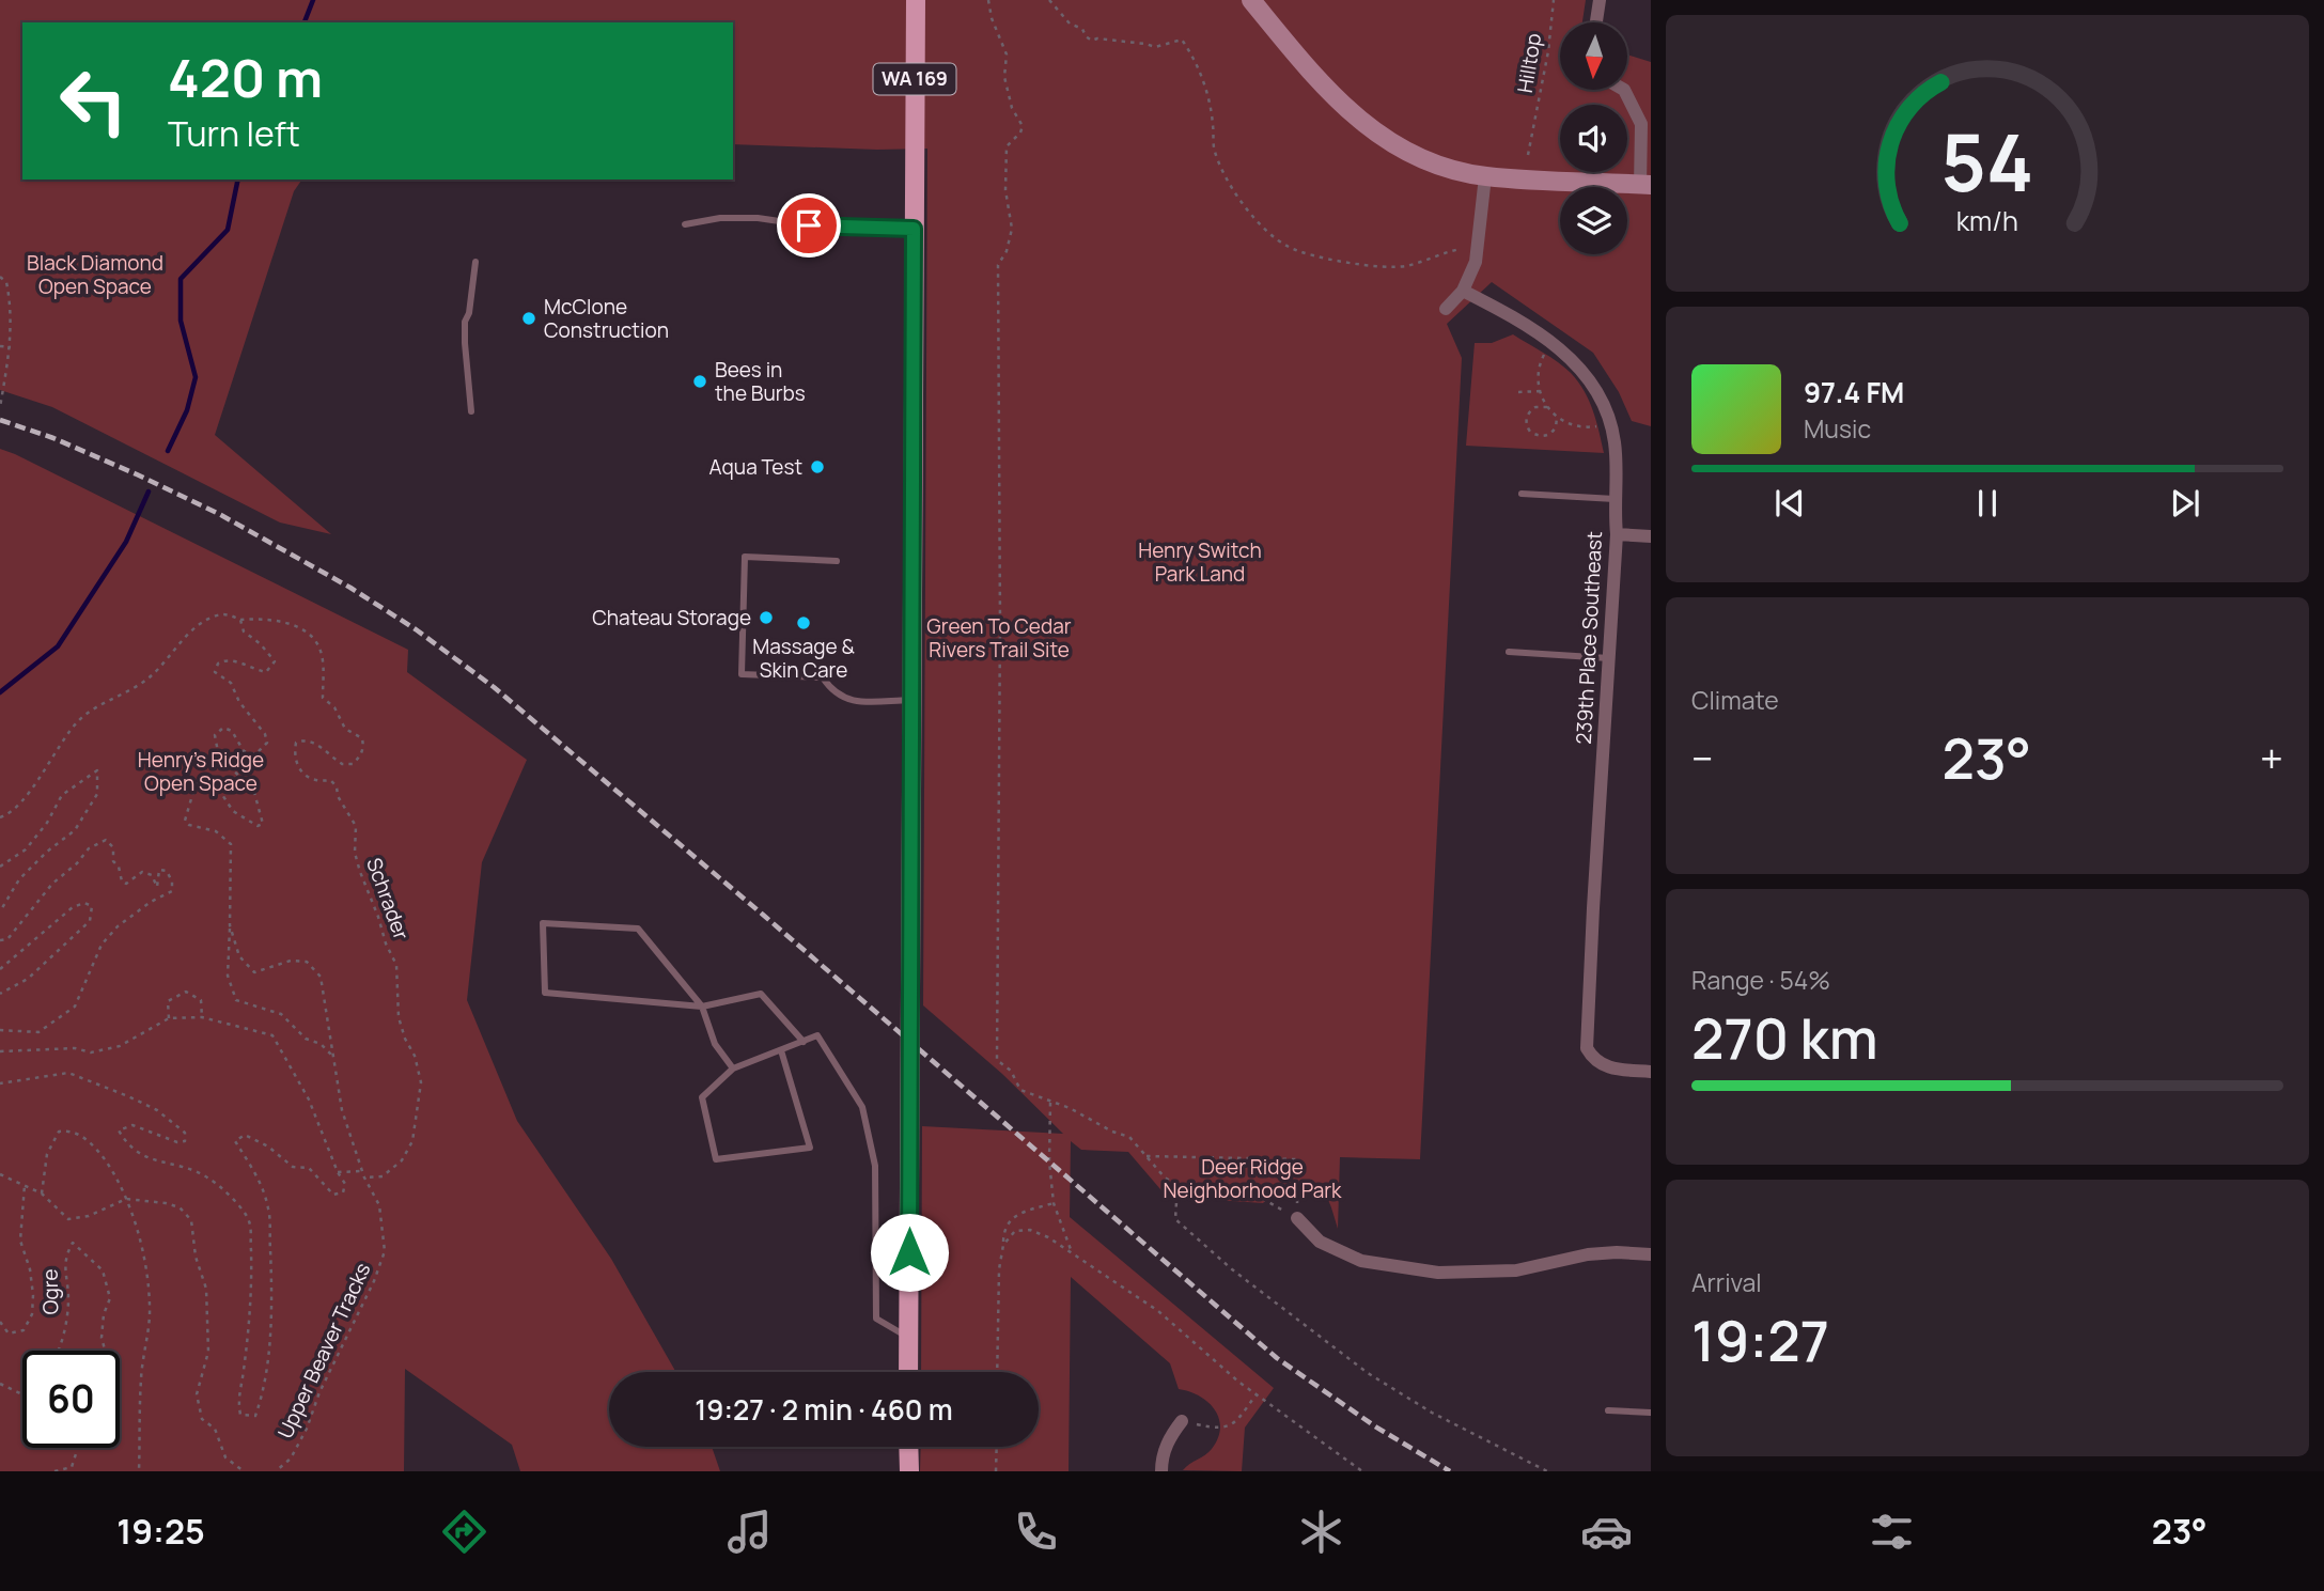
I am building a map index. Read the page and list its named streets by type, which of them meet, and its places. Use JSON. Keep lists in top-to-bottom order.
{
  "streets": {
    "main road": ["WA 169"],
    "street": ["239th Place Southeast"],
    "path": [
      "Hilltop",
      "Schrader",
      "Ogre",
      "Upper Beaver Tracks"
    ]
  },
  "crossings": [
    ["Schrader", "Upper Beaver Tracks"]
  ],
  "parks": [
    "Black Diamond Open Space",
    "Henry Switch Park Land",
    "Green To Cedar Rivers Trail Site",
    "Henry's Ridge Open Space",
    "Deer Ridge Neighborhood Park"
  ],
  "places": [
    "McClone Construction",
    "Bees in the Burbs",
    "Aqua Test",
    "Chateau Storage",
    "Massage & Skin Care"
  ],
  "north": "bottom",
  "page": {
    "turn": ["420 m", "Turn left"],
    "song": ["97.4 FM", "Music"],
    "tile": [
      "Climate",
      ["Range · 54%", "270 km"],
      ["Arrival", "19:27"]
    ],
    "heat": ["−", "23°", "+"],
    "limit": "60",
    "trip": "19:27 · 2 min · 460 m",
    "tabs": ["19:25", "23°"],
    "gauge": ["54", "km/h"]
  }
}
